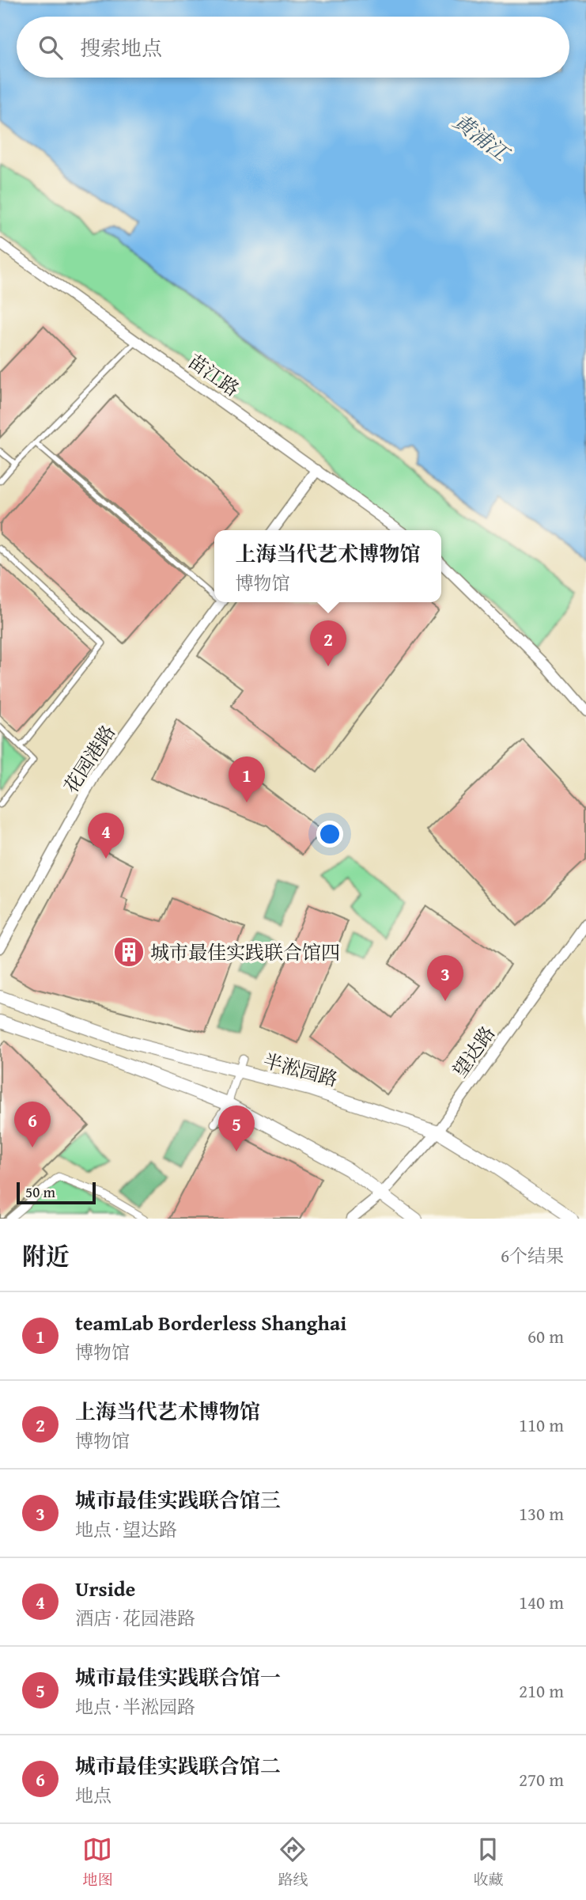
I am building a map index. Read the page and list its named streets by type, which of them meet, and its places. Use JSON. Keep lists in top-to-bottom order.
{
  "streets": {
    "main road": ["半淞园路"],
    "street": ["苗江路", "花园港路", "望达路"]
  },
  "crossings": [
    ["望达路", "半淞园路"]
  ],
  "water": ["黄浦江"],
  "places": {
    "building": ["城市最佳实践联合馆四"]
  },
  "scale_bar": "50 m",
  "page": {
    "search": "搜索地点",
    "popup": ["上海当代艺术博物馆", "博物馆"],
    "pins": [
      "2",
      "1",
      "4",
      "3",
      "6",
      "5"
    ],
    "scale": "50 m",
    "heading": ["附近", "6个结果"],
    "list": [
      {
        "mark": "1",
        "name": "teamLab Borderless Shanghai",
        "note": "博物馆",
        "value": "60 m"
      },
      {
        "mark": "2",
        "name": "上海当代艺术博物馆",
        "note": "博物馆",
        "value": "110 m"
      },
      {
        "mark": "3",
        "name": "城市最佳实践联合馆三",
        "note": "地点 · 望达路",
        "value": "130 m"
      },
      {
        "mark": "4",
        "name": "Urside",
        "note": "酒店 · 花园港路",
        "value": "140 m"
      },
      {
        "mark": "5",
        "name": "城市最佳实践联合馆一",
        "note": "地点 · 半淞园路",
        "value": "210 m"
      },
      {
        "mark": "6",
        "name": "城市最佳实践联合馆二",
        "note": "地点",
        "value": "270 m"
      }
    ],
    "nav": ["地图", "路线", "收藏"]
  }
}
